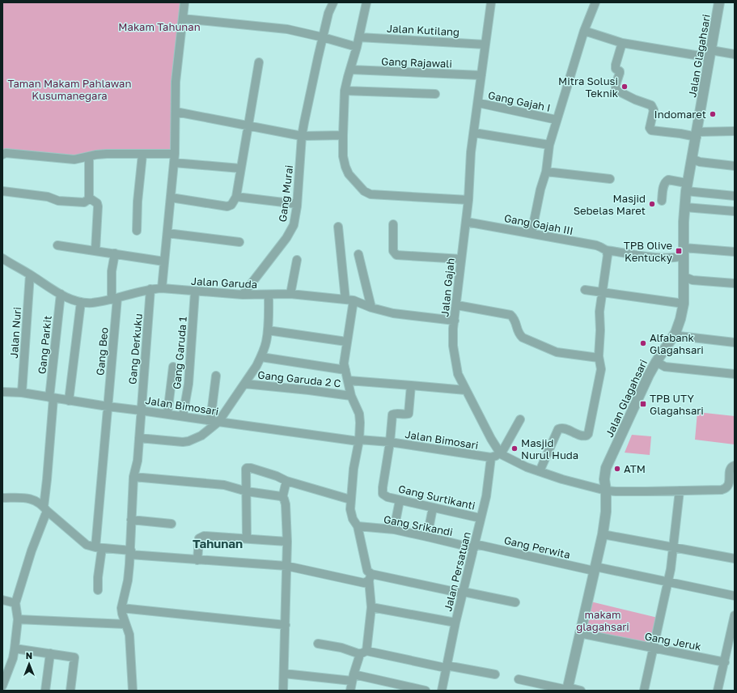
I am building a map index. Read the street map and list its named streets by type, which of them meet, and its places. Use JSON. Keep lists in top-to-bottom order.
{
  "streets": {
    "street": [
      "Jalan Kutilang",
      "Jalan Glagahsari",
      "Gang Rajawali",
      "Gang Gajah I",
      "Gang Murai",
      "Gang Gajah III",
      "Jalan Garuda",
      "Jalan Gajah",
      "Jalan Nuri",
      "Gang Parkit",
      "Gang Derkuku",
      "Gang Beo",
      "Gang Garuda 1",
      "Gang Garuda 2 C",
      "Jalan Bimosari",
      "Gang Surtikanti",
      "Gang Srikandi",
      "Gang Perwita",
      "Jalan Persatuan",
      "Gang Jeruk"
    ]
  },
  "crossings": [
    ["Jalan Kutilang", "Jalan Gajah"],
    ["Jalan Glagahsari", "Gang Gajah III"],
    ["Jalan Glagahsari", "Gang Perwita"],
    ["Jalan Glagahsari", "Gang Jeruk"],
    ["Gang Rajawali", "Jalan Gajah"],
    ["Gang Gajah I", "Jalan Gajah"],
    ["Gang Murai", "Jalan Garuda"],
    ["Gang Gajah III", "Jalan Gajah"],
    ["Jalan Garuda", "Jalan Gajah"],
    ["Jalan Garuda", "Jalan Nuri"],
    ["Jalan Garuda", "Gang Parkit"],
    ["Jalan Garuda", "Gang Derkuku"],
    ["Jalan Garuda", "Gang Beo"],
    ["Jalan Garuda", "Gang Garuda 1"],
    ["Jalan Gajah", "Jalan Bimosari"],
    ["Jalan Nuri", "Jalan Bimosari"],
    ["Gang Parkit", "Jalan Bimosari"],
    ["Gang Derkuku", "Jalan Bimosari"],
    ["Gang Beo", "Jalan Bimosari"],
    ["Gang Garuda 1", "Jalan Bimosari"],
    ["Jalan Bimosari", "Gang Surtikanti"],
    ["Jalan Bimosari", "Jalan Persatuan"],
    ["Gang Surtikanti", "Jalan Persatuan"],
    ["Gang Srikandi", "Gang Perwita"],
    ["Gang Srikandi", "Jalan Persatuan"],
    ["Gang Perwita", "Jalan Persatuan"]
  ],
  "districts": ["Tahunan"],
  "parks": ["Makam Tahunan", "Taman Makam Pahlawan Kusumanegara", "makam glagahsari"],
  "places": {
    "other": [
      "Mitra Solusi Teknik",
      "Indomaret",
      "Masjid Sebelas Maret",
      "Alfabank Glagahsari",
      "Masjid Nurul Huda",
      "ATM"
    ],
    "transit": ["TPB Olive Kentucky", "TPB UTY Glagahsari"]
  },
  "north": "top"
}
